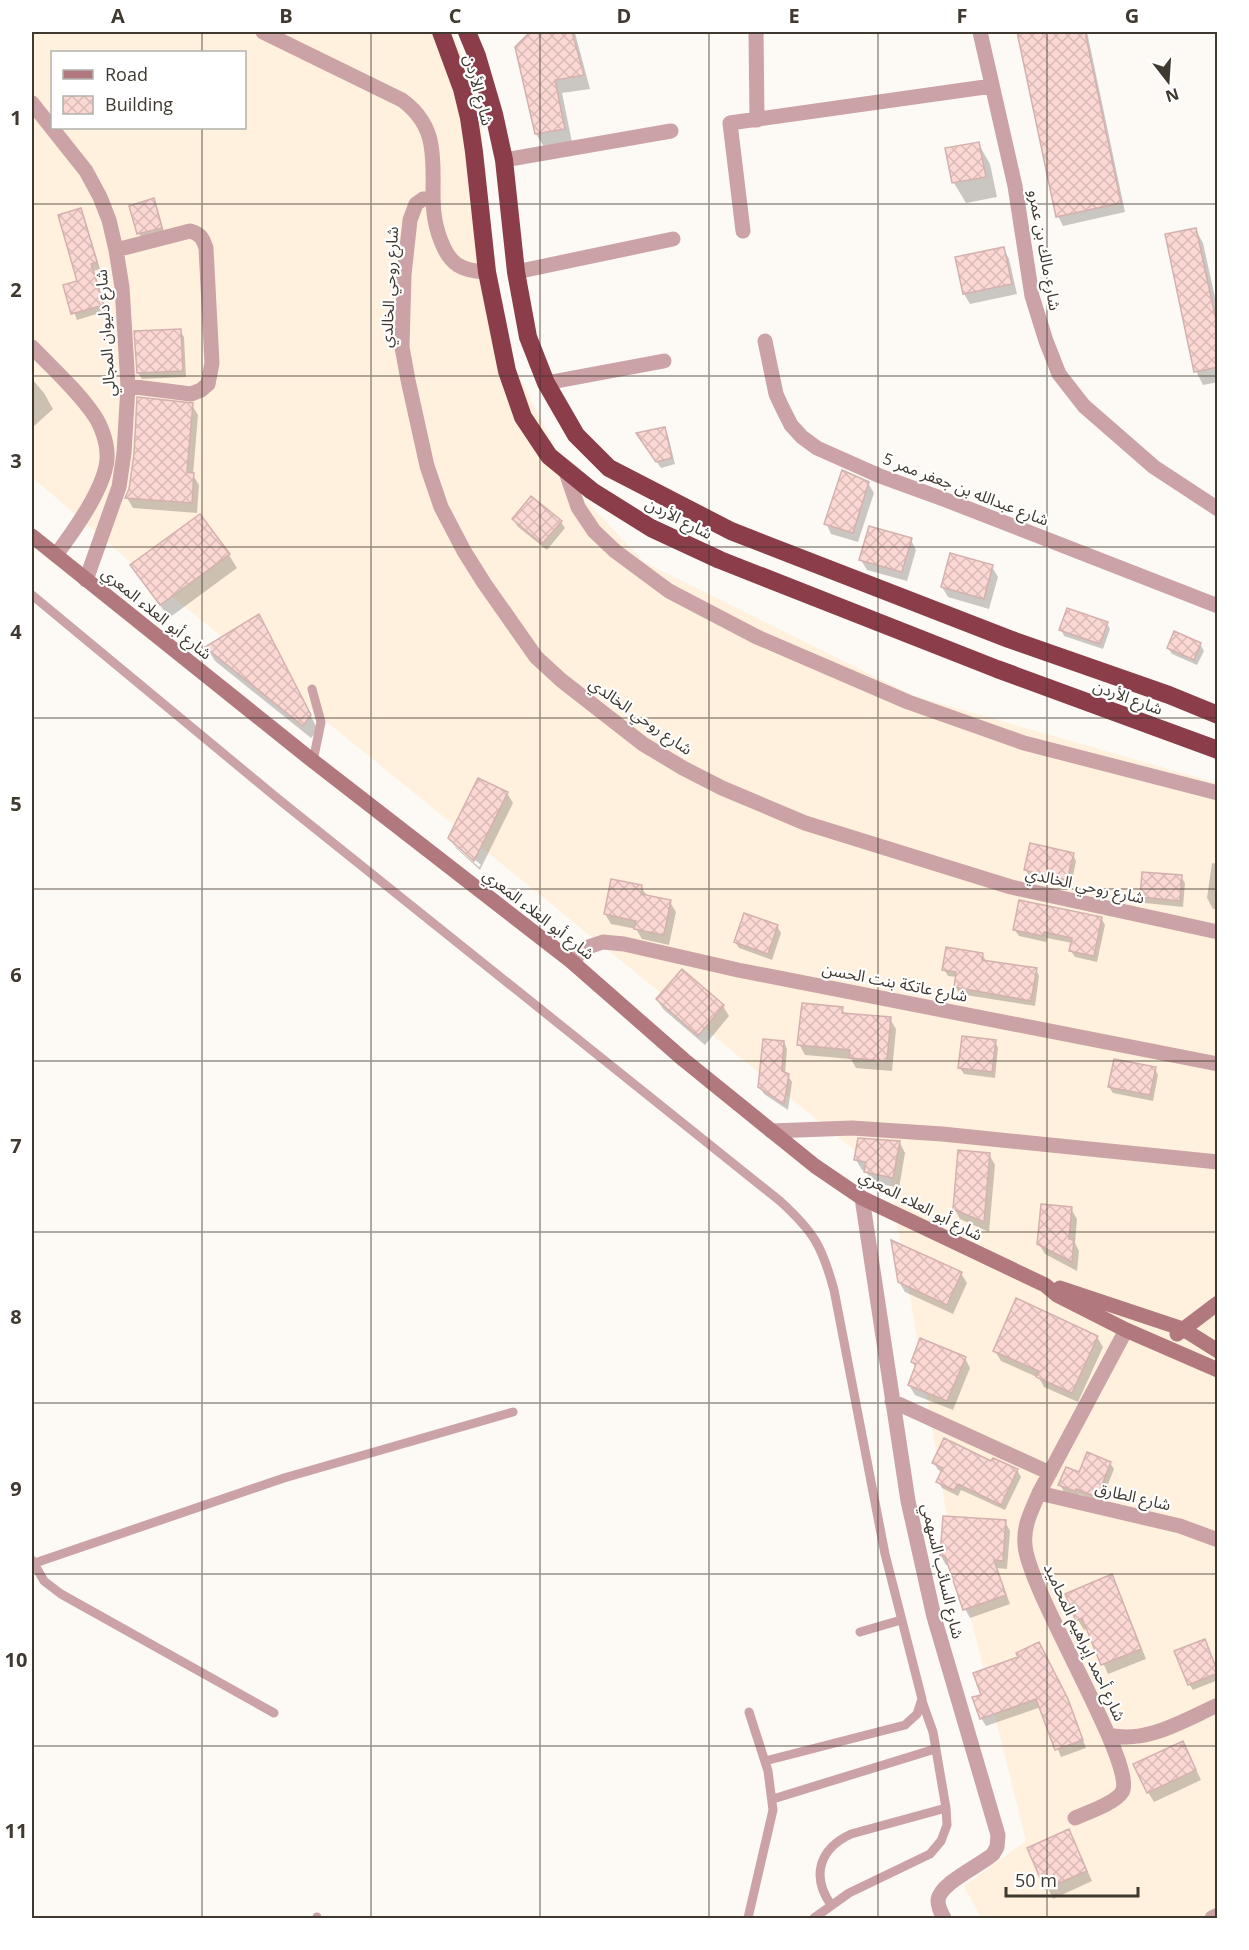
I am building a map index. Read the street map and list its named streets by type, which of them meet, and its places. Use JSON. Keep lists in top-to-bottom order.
{
  "streets": {
    "highway": ["شارع الأردن"],
    "street": [
      "شارع مالك بن عمرو",
      "شارع روحي الخالدي",
      "شارع دليوان المجالي",
      "شارع عبدالله بن جعفر ممر 5",
      "شارع أبو العلاء المعري",
      "شارع عاتكة بنت الحسن",
      "شارع الطارق",
      "شارع السائب السهمي",
      "شارع أحمد إبراهيم المحاميد"
    ]
  },
  "crossings": [
    ["شارع دليوان المجالي", "شارع أبو العلاء المعري"],
    ["شارع أبو العلاء المعري", "شارع عاتكة بنت الحسن"],
    ["شارع أبو العلاء المعري", "شارع السائب السهمي"],
    ["شارع أبو العلاء المعري", "شارع أحمد إبراهيم المحاميد"],
    ["شارع الطارق", "شارع أحمد إبراهيم المحاميد"]
  ],
  "legend": ["Road", "Building"],
  "scale_bar": "50 m",
  "north": "bottom",
  "grid": {
    "columns": [
      "A",
      "B",
      "C",
      "D",
      "E",
      "F",
      "G"
    ],
    "rows": [
      "1",
      "2",
      "3",
      "4",
      "5",
      "6",
      "7",
      "8",
      "9",
      "10",
      "11"
    ]
  }
}
